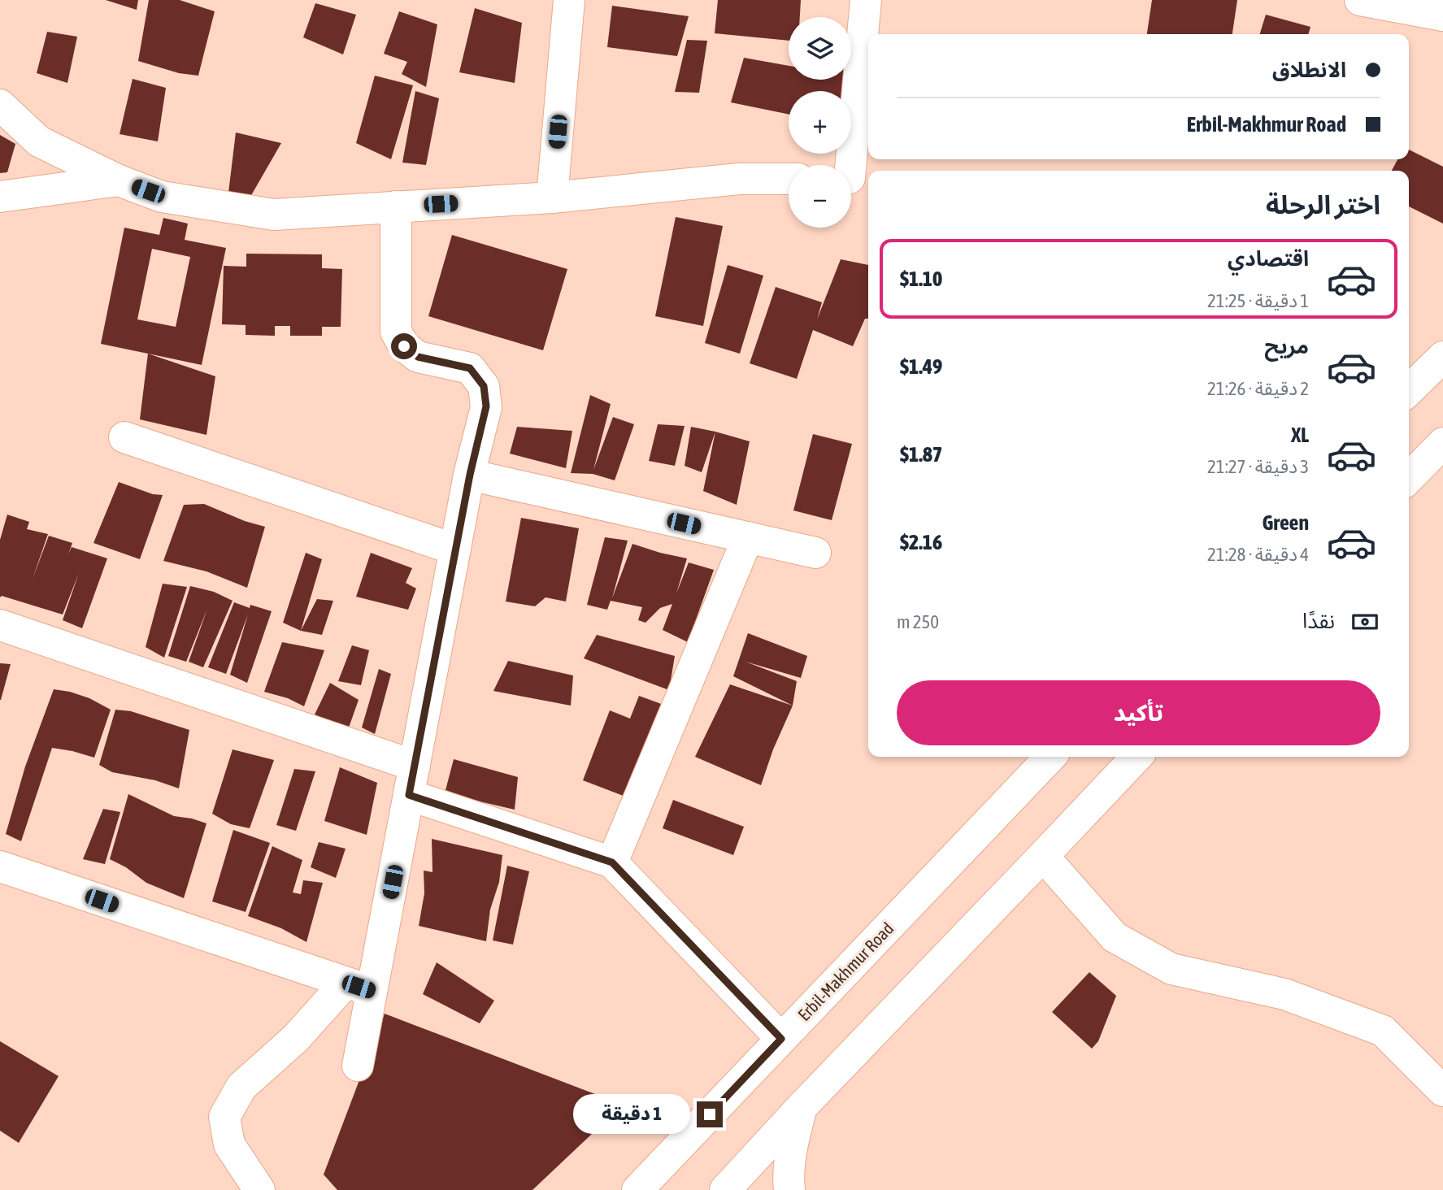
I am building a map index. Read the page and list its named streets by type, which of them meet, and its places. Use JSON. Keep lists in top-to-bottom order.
{
  "streets": {
    "main road": ["Erbil-Makhmur Road"]
  },
  "page": {
    "map_buttons": ["+", "−"],
    "banner": ["الانطلاق", "Erbil-Makhmur Road"],
    "heading": "اختر الرحلة",
    "list": [
      {
        "name": "اقتصادي",
        "note": "1 دقيقة · 21:25",
        "value": "$1.10"
      },
      {
        "name": "مريح",
        "note": "2 دقيقة · 21:26",
        "value": "$1.49"
      },
      {
        "name": "XL",
        "note": "3 دقيقة · 21:27",
        "value": "$1.87"
      },
      {
        "name": "Green",
        "note": "4 دقيقة · 21:28",
        "value": "$2.16"
      }
    ],
    "pay": ["نقدًا", "250 m"],
    "buttons": "تأكيد",
    "bubble": "1 دقيقة"
  }
}
